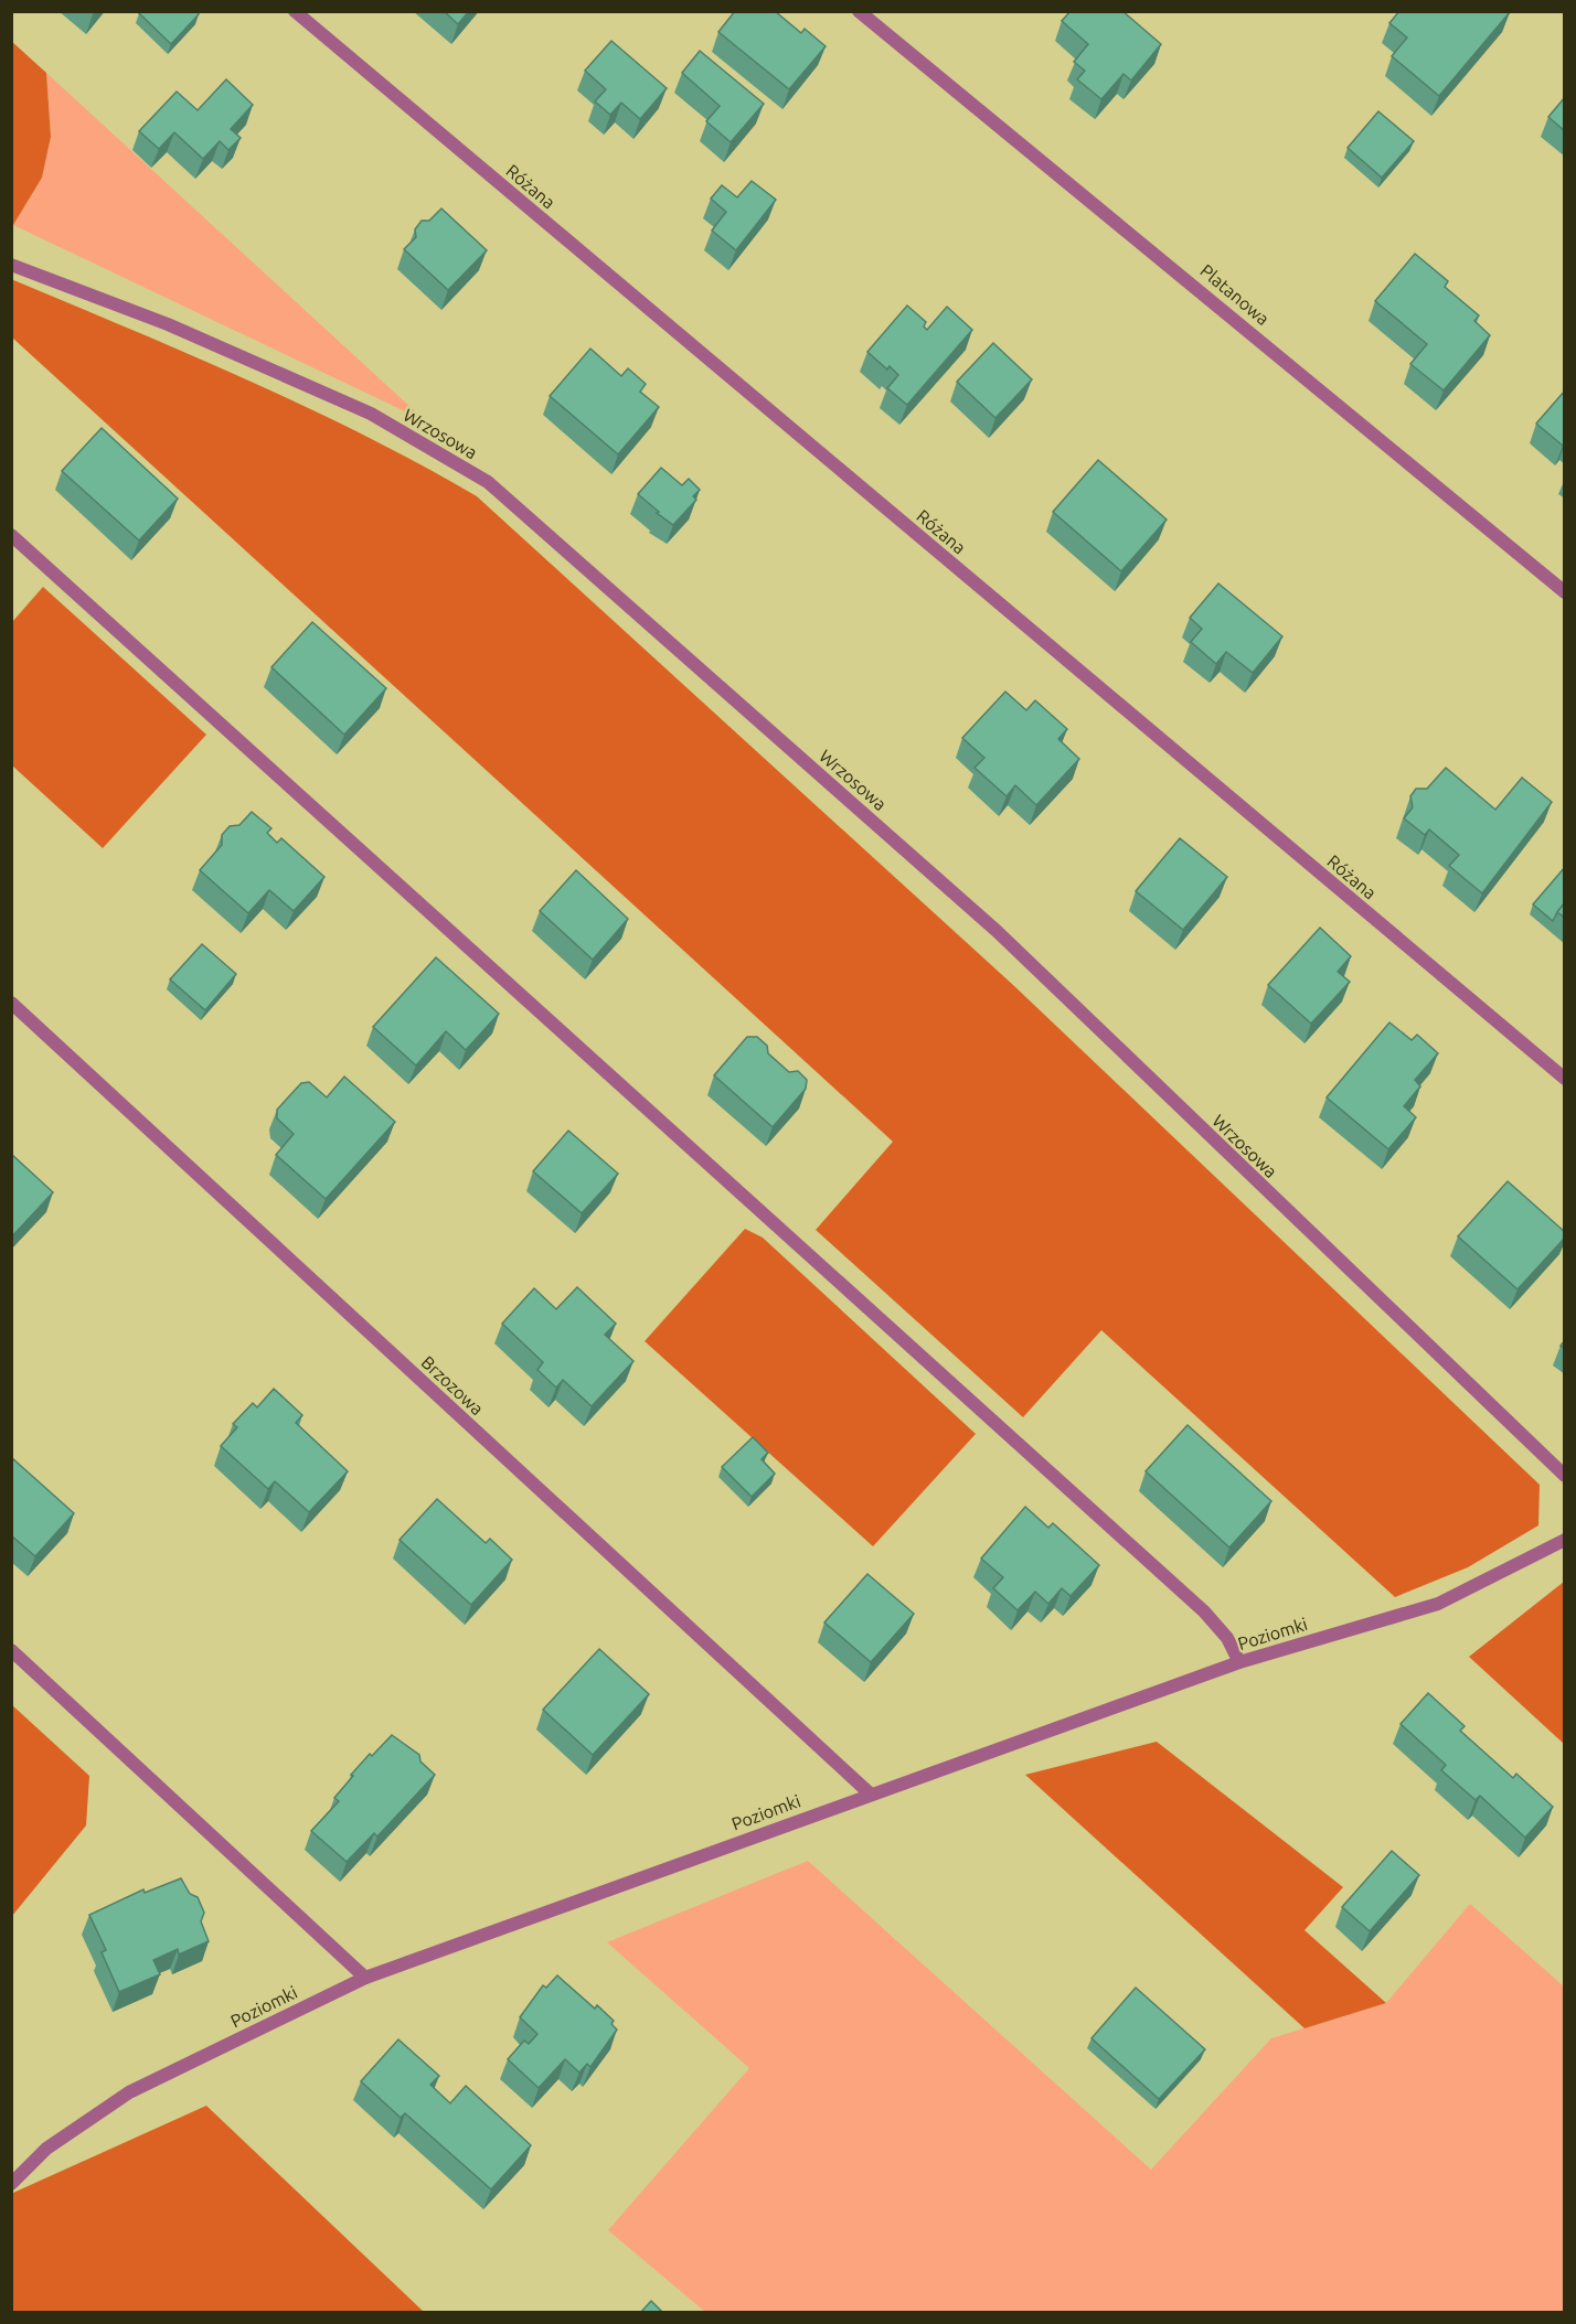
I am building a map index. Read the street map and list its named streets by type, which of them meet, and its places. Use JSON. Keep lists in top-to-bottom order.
{
  "streets": {
    "street": [
      "Różana",
      "Platanowa",
      "Wrzosowa",
      "Brzozowa",
      "Poziomki"
    ]
  },
  "crossings": [
    ["Brzozowa", "Poziomki"]
  ]
}
